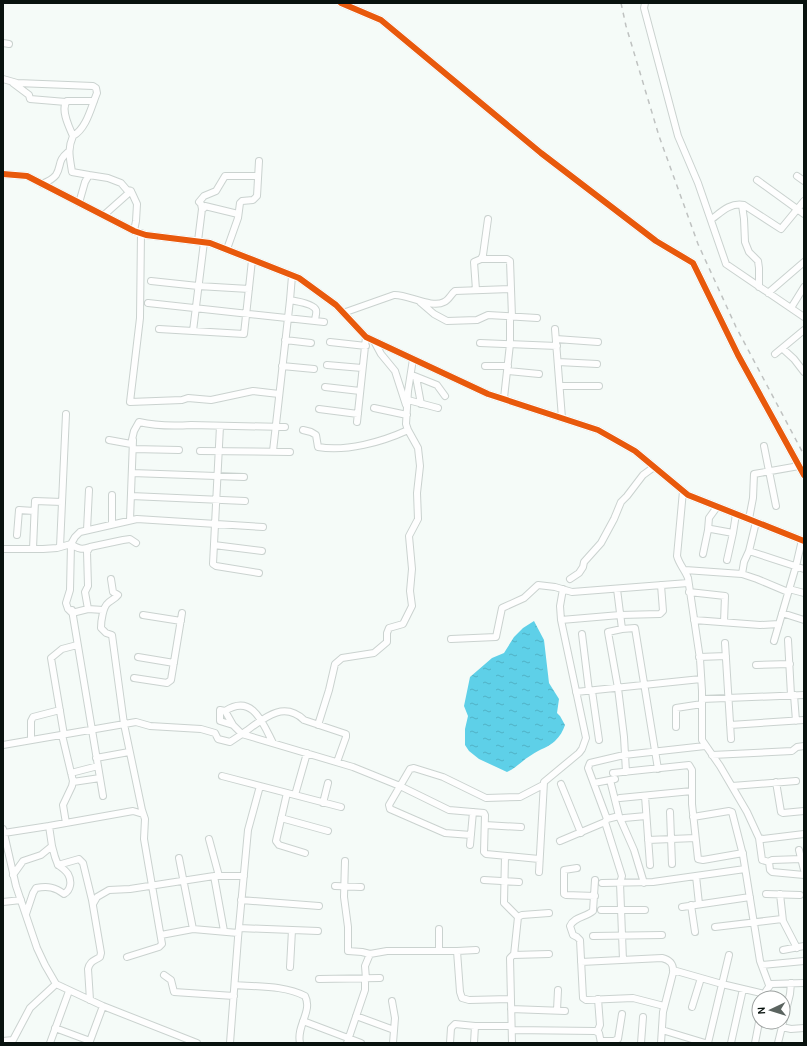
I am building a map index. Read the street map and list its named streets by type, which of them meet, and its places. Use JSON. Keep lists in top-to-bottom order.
{
  "north": "left"
}
